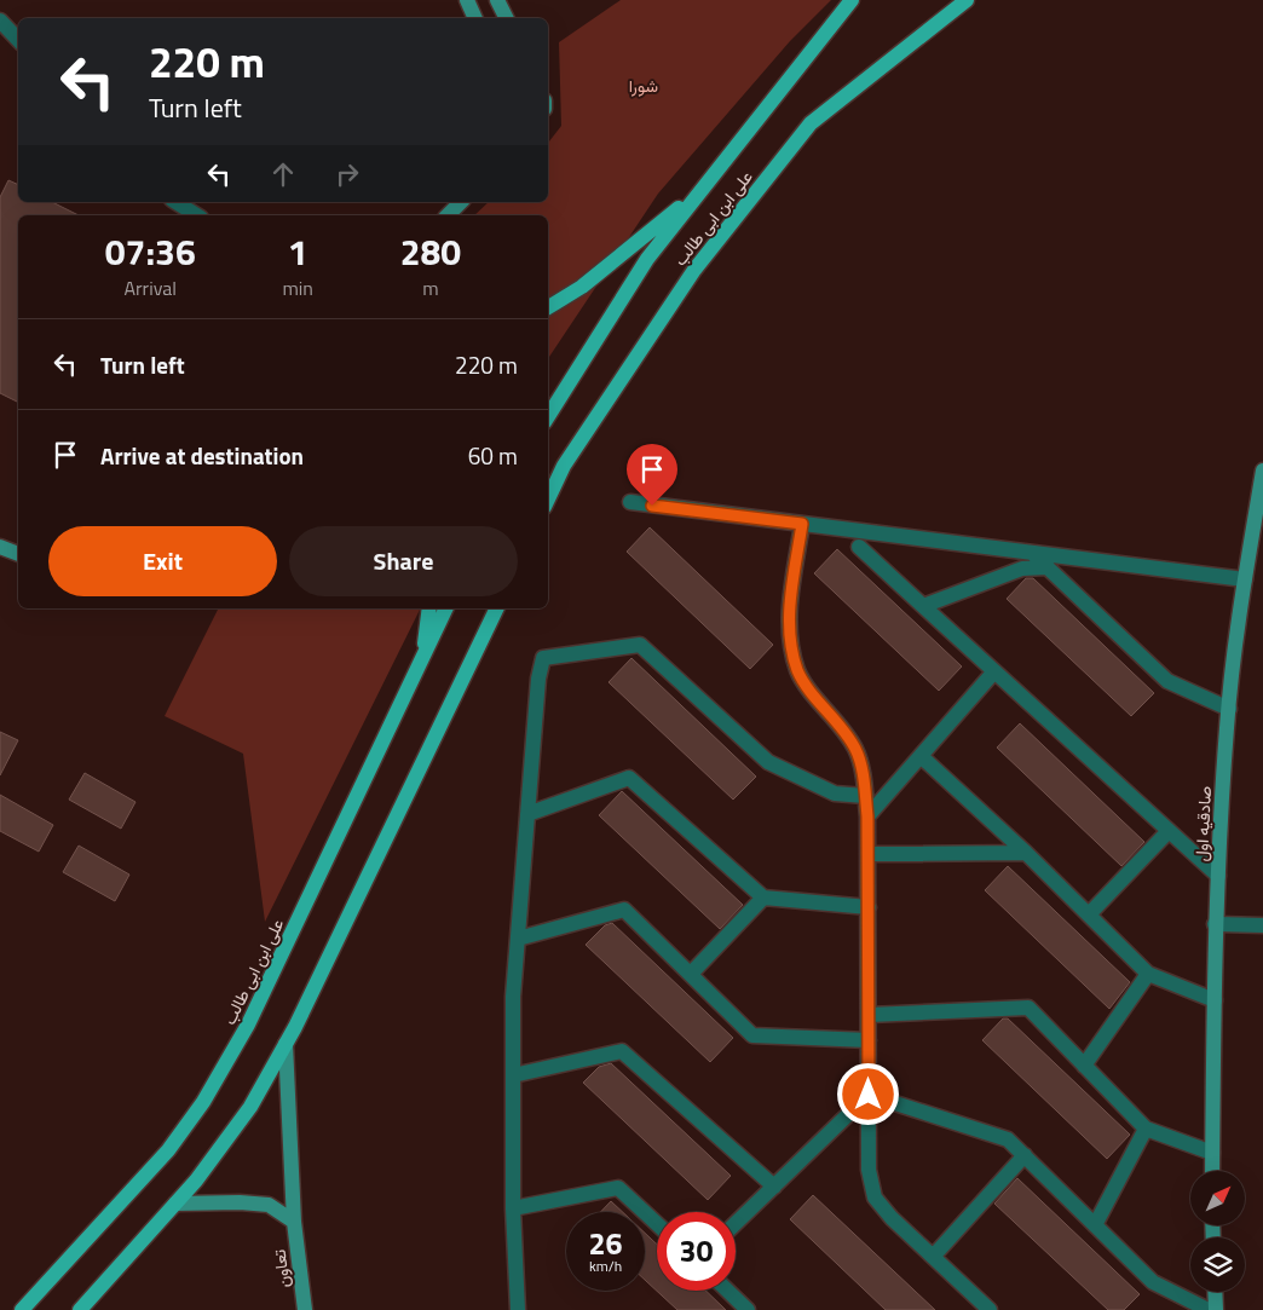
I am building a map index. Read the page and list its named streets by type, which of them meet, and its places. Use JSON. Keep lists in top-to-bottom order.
{
  "streets": {
    "main road": ["علی ابن ابی طالب"],
    "street": ["صادقیه اول", "تعاون"]
  },
  "parks": ["شورا"],
  "north": "top right",
  "page": {
    "turn": ["220 m", "Turn left"],
    "eta": [
      "07:36",
      "Arrival",
      "1",
      "min",
      "280",
      "m"
    ],
    "list": [
      {
        "name": "Turn left",
        "value": "220 m"
      },
      {
        "name": "Arrive at destination",
        "value": "60 m"
      }
    ],
    "buttons": ["Exit", "Share"],
    "speed": "26 km/h",
    "limit": "30"
  }
}
